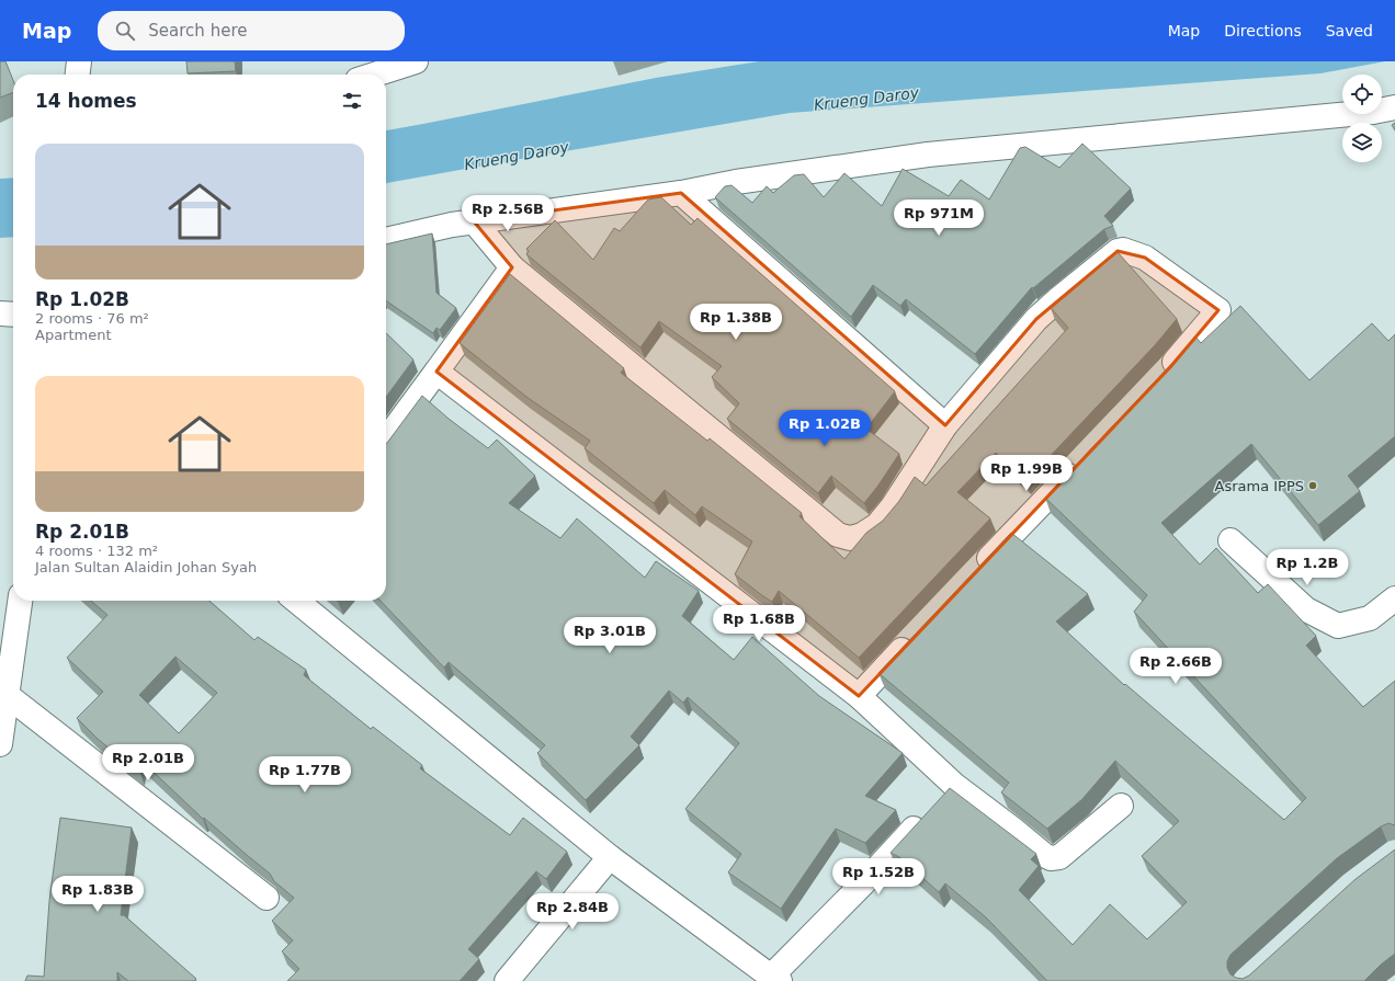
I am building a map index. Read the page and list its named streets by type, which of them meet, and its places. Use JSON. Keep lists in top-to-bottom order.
{
  "water": ["Krueng Daroy"],
  "places": ["Asrama IPPS"],
  "page": {
    "header": "Map",
    "search": "Search here",
    "nav": ["Map", "Directions", "Saved"],
    "heading": "14 homes",
    "list": [
      {
        "name": "Rp 1.02B",
        "note": "2 rooms · 76 m² · Apartment"
      },
      {
        "name": "Rp 2.01B",
        "note": "4 rooms · 132 m² · Jalan Sultan Alaidin Johan Syah"
      }
    ],
    "price": [
      "Rp 2.56B",
      "Rp 971M",
      "Rp 1.38B",
      "Rp 1.02B",
      "Rp 1.99B",
      "Rp 1.2B",
      "Rp 1.68B",
      "Rp 3.01B",
      "Rp 2.66B",
      "Rp 2.01B",
      "Rp 1.77B",
      "Rp 1.52B",
      "Rp 1.83B",
      "Rp 2.84B"
    ]
  }
}
